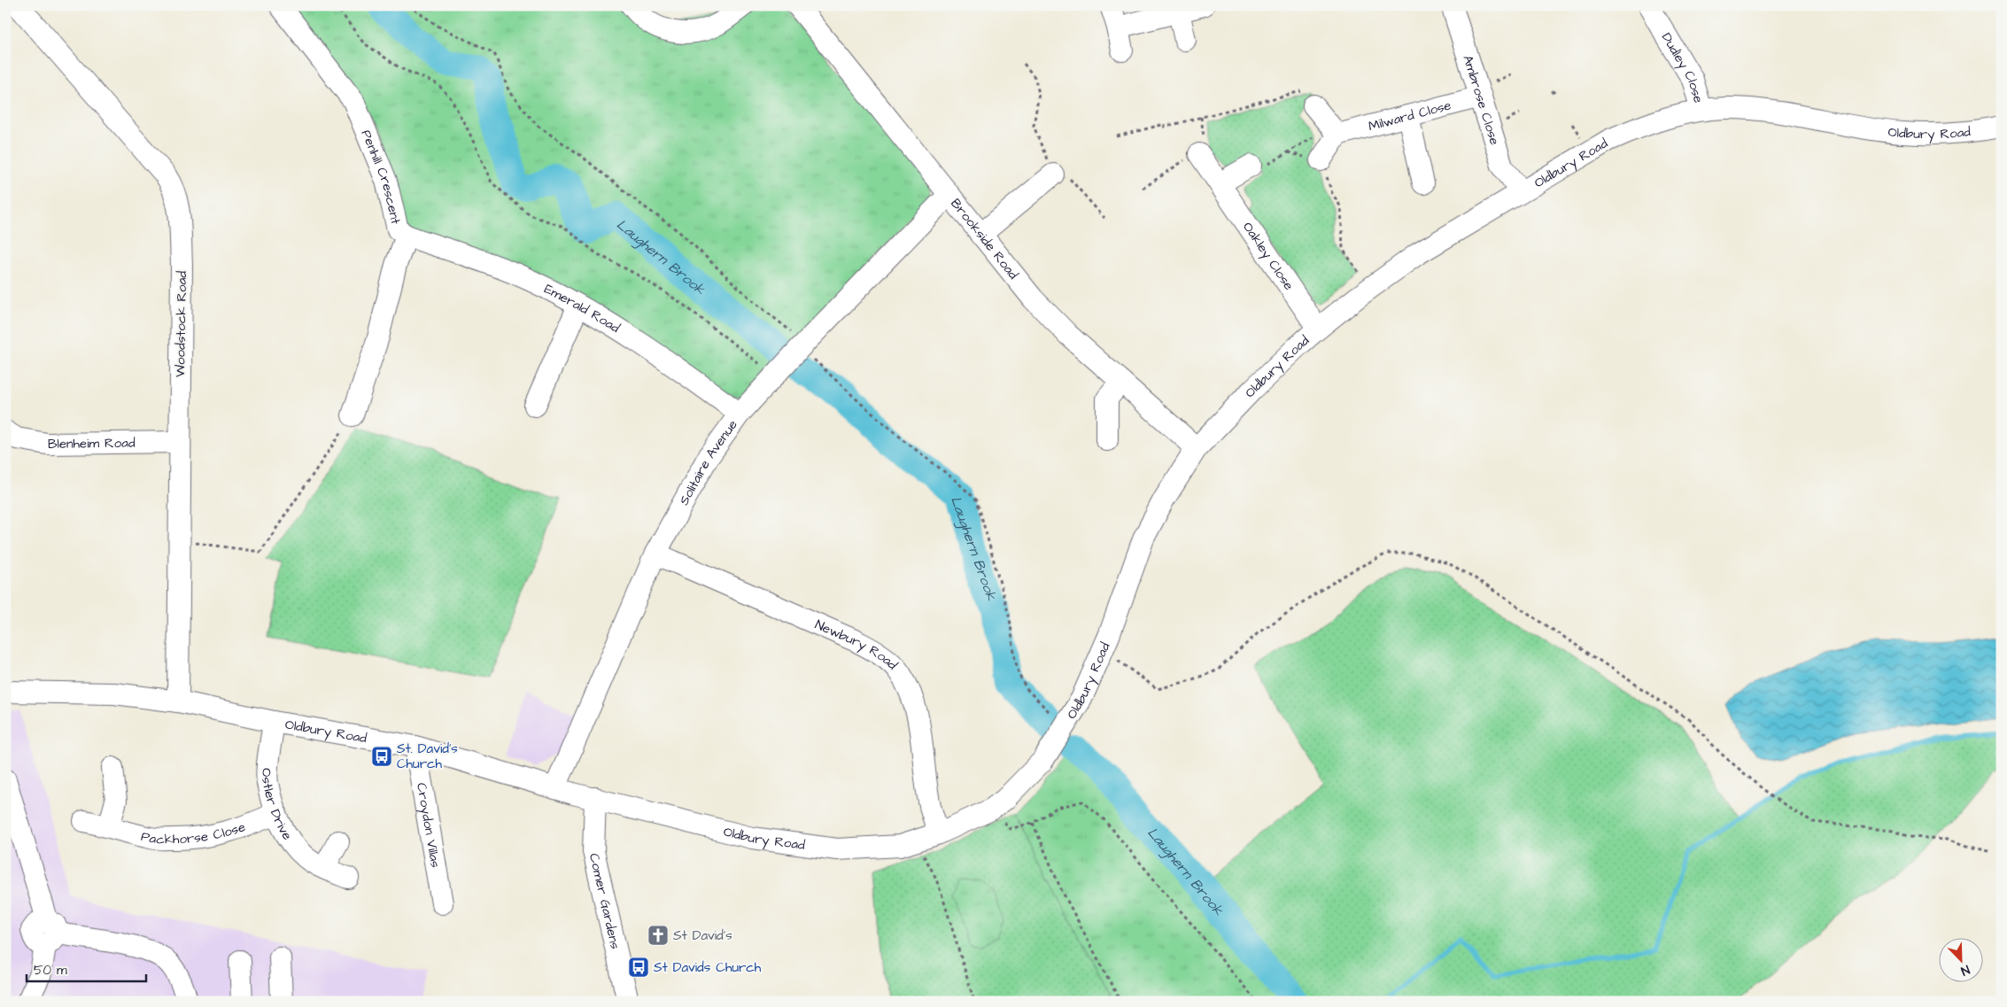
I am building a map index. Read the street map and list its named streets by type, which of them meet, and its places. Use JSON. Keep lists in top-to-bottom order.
{
  "streets": {
    "street": [
      "Dudley Close",
      "Ambrose Close",
      "Milward Close",
      "Oldbury Road",
      "Penhill Crescent",
      "Brookside Road",
      "Oakley Close",
      "Emerald Road",
      "Woodstock Road",
      "Blenheim Road",
      "Solitaire Avenue",
      "Newbury Road",
      "Ostler Drive",
      "Croydon Villas",
      "Packhorse Close",
      "Comer Gardens"
    ]
  },
  "crossings": [
    ["Dudley Close", "Oldbury Road"],
    ["Ambrose Close", "Milward Close"],
    ["Ambrose Close", "Oldbury Road"],
    ["Oldbury Road", "Brookside Road"],
    ["Oldbury Road", "Oakley Close"],
    ["Oldbury Road", "Woodstock Road"],
    ["Oldbury Road", "Solitaire Avenue"],
    ["Oldbury Road", "Newbury Road"],
    ["Oldbury Road", "Ostler Drive"],
    ["Oldbury Road", "Croydon Villas"],
    ["Oldbury Road", "Comer Gardens"],
    ["Penhill Crescent", "Emerald Road"],
    ["Brookside Road", "Solitaire Avenue"],
    ["Emerald Road", "Solitaire Avenue"],
    ["Woodstock Road", "Blenheim Road"],
    ["Solitaire Avenue", "Newbury Road"],
    ["Ostler Drive", "Packhorse Close"]
  ],
  "water": ["Laughern Brook"],
  "places": {
    "bus stop": ["St. David's Church", "St Davids Church"],
    "church": ["St David's"]
  },
  "scale_bar": "50 m",
  "north": "bottom right"
}
